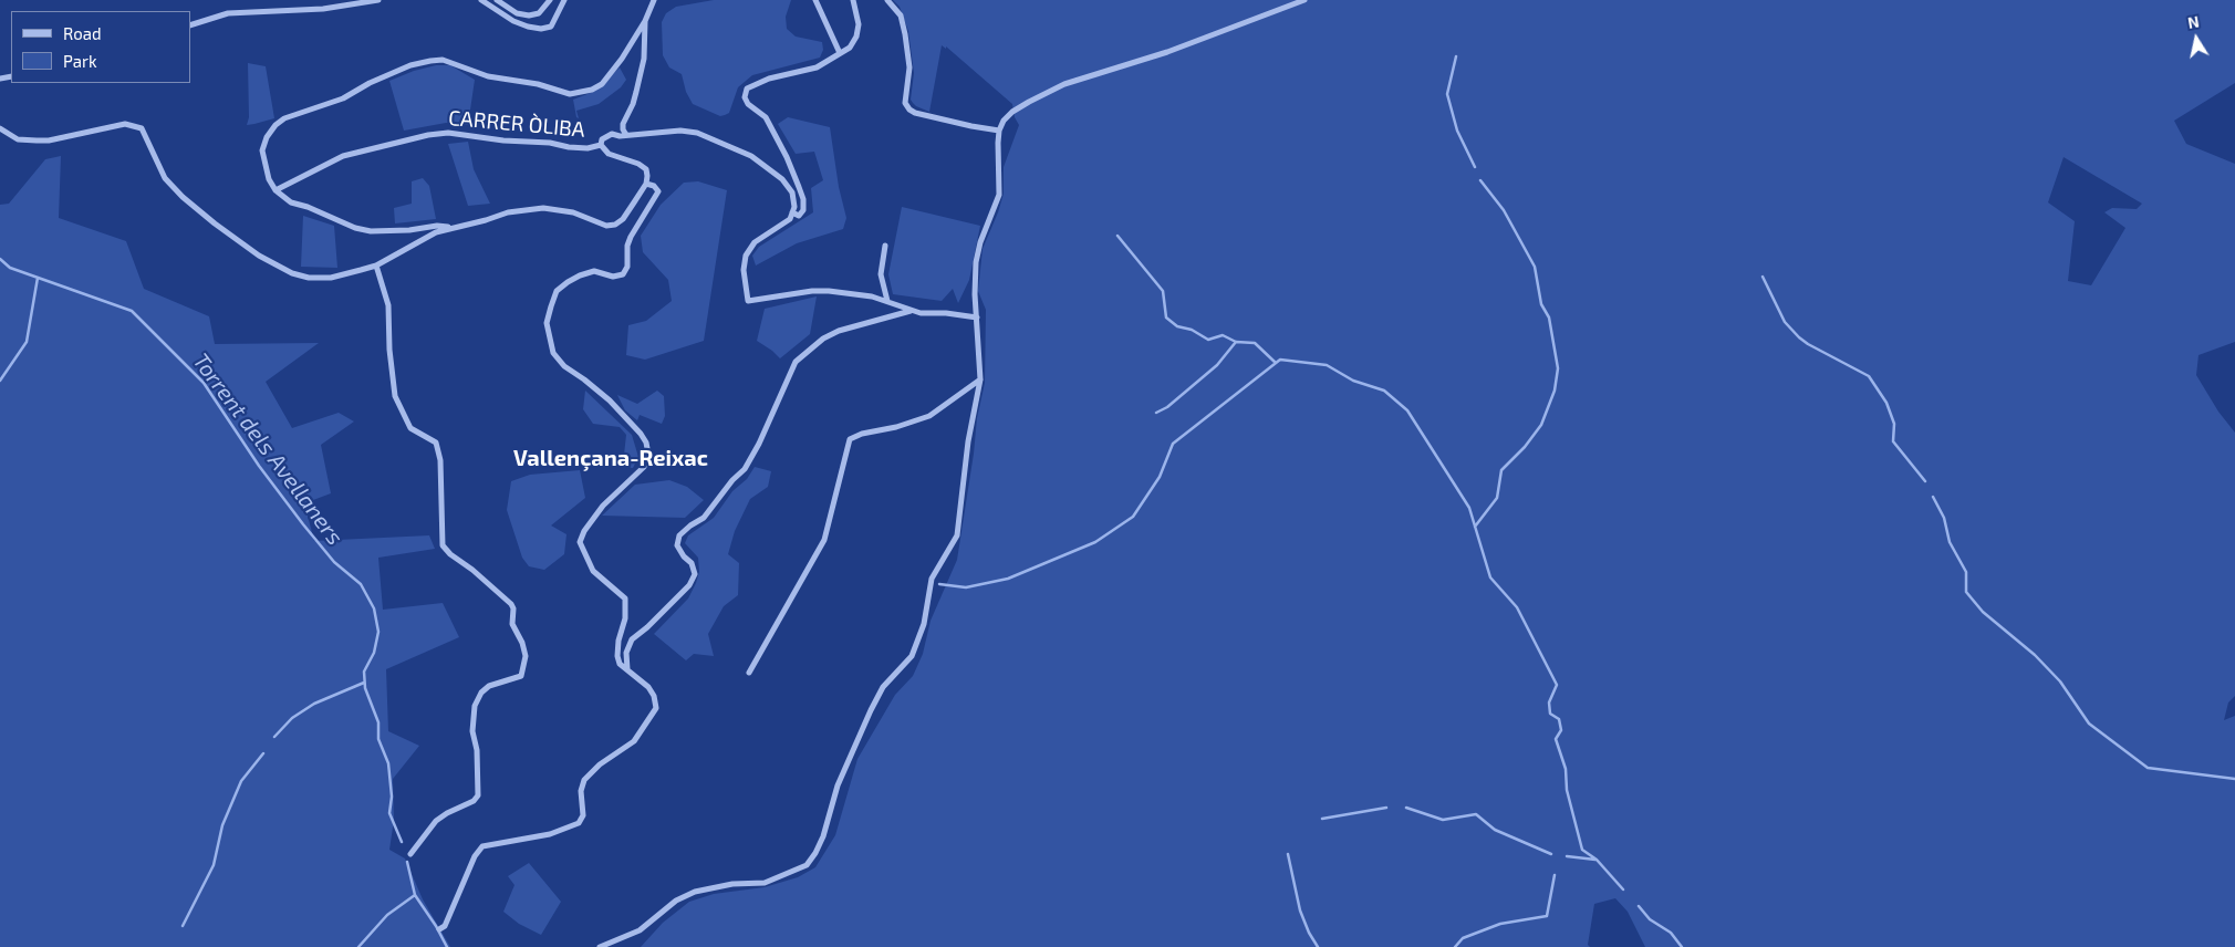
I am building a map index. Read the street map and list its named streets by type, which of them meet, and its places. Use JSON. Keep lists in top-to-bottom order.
{
  "streets": {
    "street": ["CARRER ÒLIBA"]
  },
  "districts": ["Vallençana-Reixac"],
  "water": ["Torrent dels Avellaners"],
  "legend": ["Road", "Park"],
  "north": "top"
}
